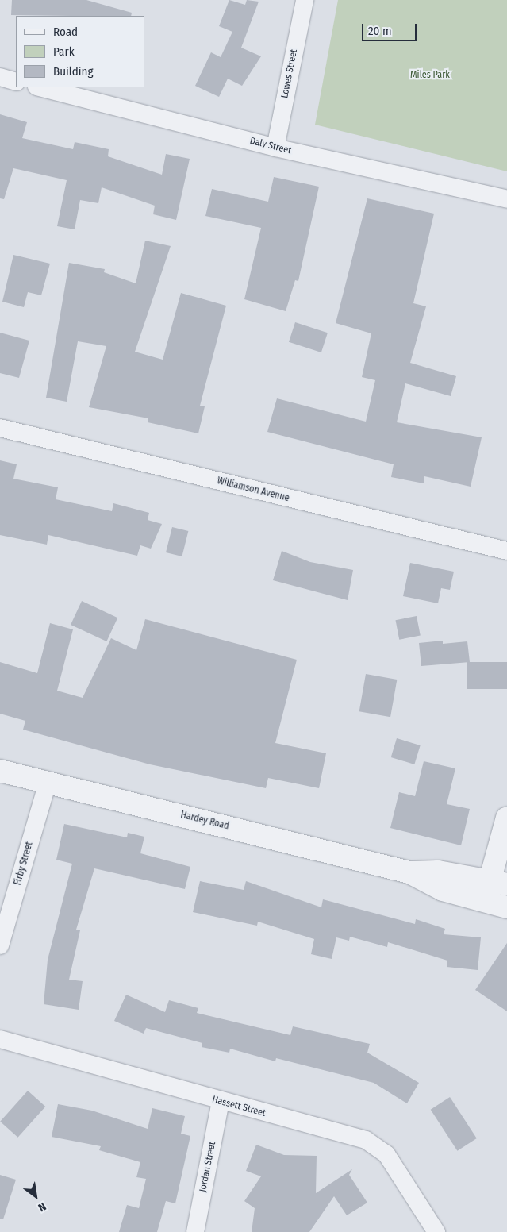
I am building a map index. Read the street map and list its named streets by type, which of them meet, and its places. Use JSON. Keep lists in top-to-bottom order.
{
  "streets": {
    "street": [
      "Lowes Street",
      "Daly Street",
      "Williamson Avenue",
      "Hardey Road",
      "Firby Street",
      "Hassett Street",
      "Jordan Street"
    ]
  },
  "crossings": [
    ["Lowes Street", "Daly Street"],
    ["Hardey Road", "Firby Street"],
    ["Hassett Street", "Jordan Street"]
  ],
  "parks": ["Miles Park"],
  "legend": ["Road", "Park", "Building"],
  "scale_bar": "20 m",
  "north": "bottom right"
}
